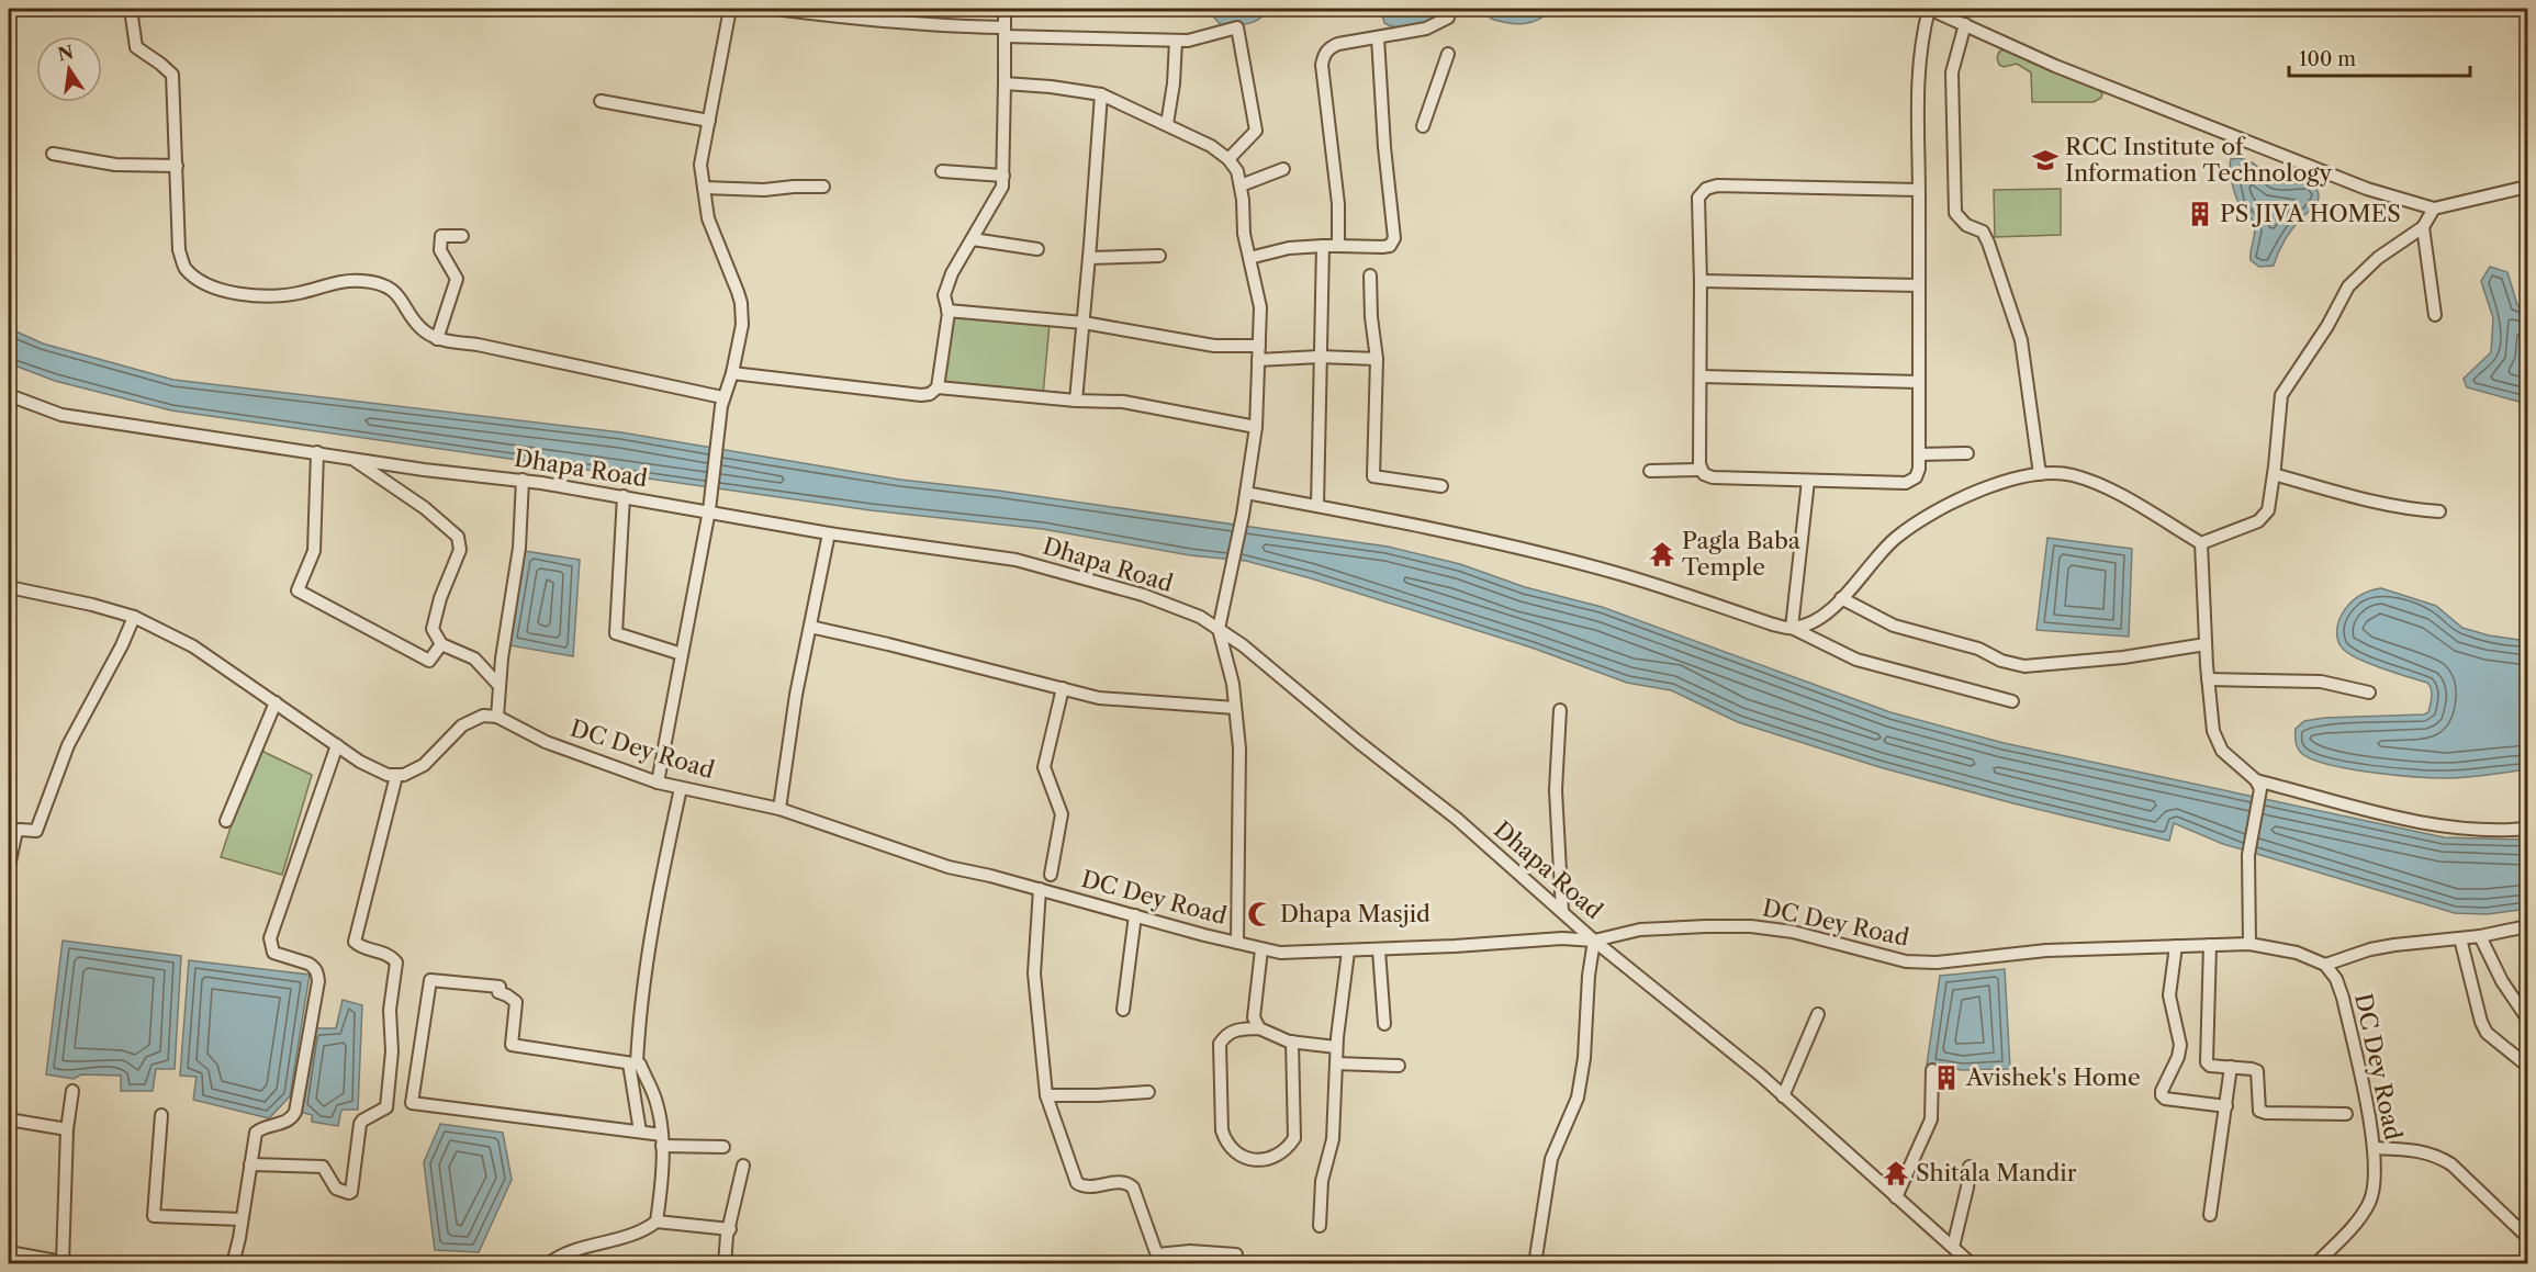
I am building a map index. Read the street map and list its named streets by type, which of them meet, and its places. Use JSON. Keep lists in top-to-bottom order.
{
  "streets": {
    "street": ["Dhapa Road", "DC Dey Road"]
  },
  "crossings": [
    ["Dhapa Road", "DC Dey Road"]
  ],
  "places": {
    "school or university": ["RCC Institute of Information Technology"],
    "building": ["PS JIVA HOMES", "Avishek's Home"],
    "temple": ["Pagla Baba Temple", "Shitala Mandir"],
    "mosque": ["Dhapa Masjid"]
  },
  "scale_bar": "100 m",
  "north": "top"
}
